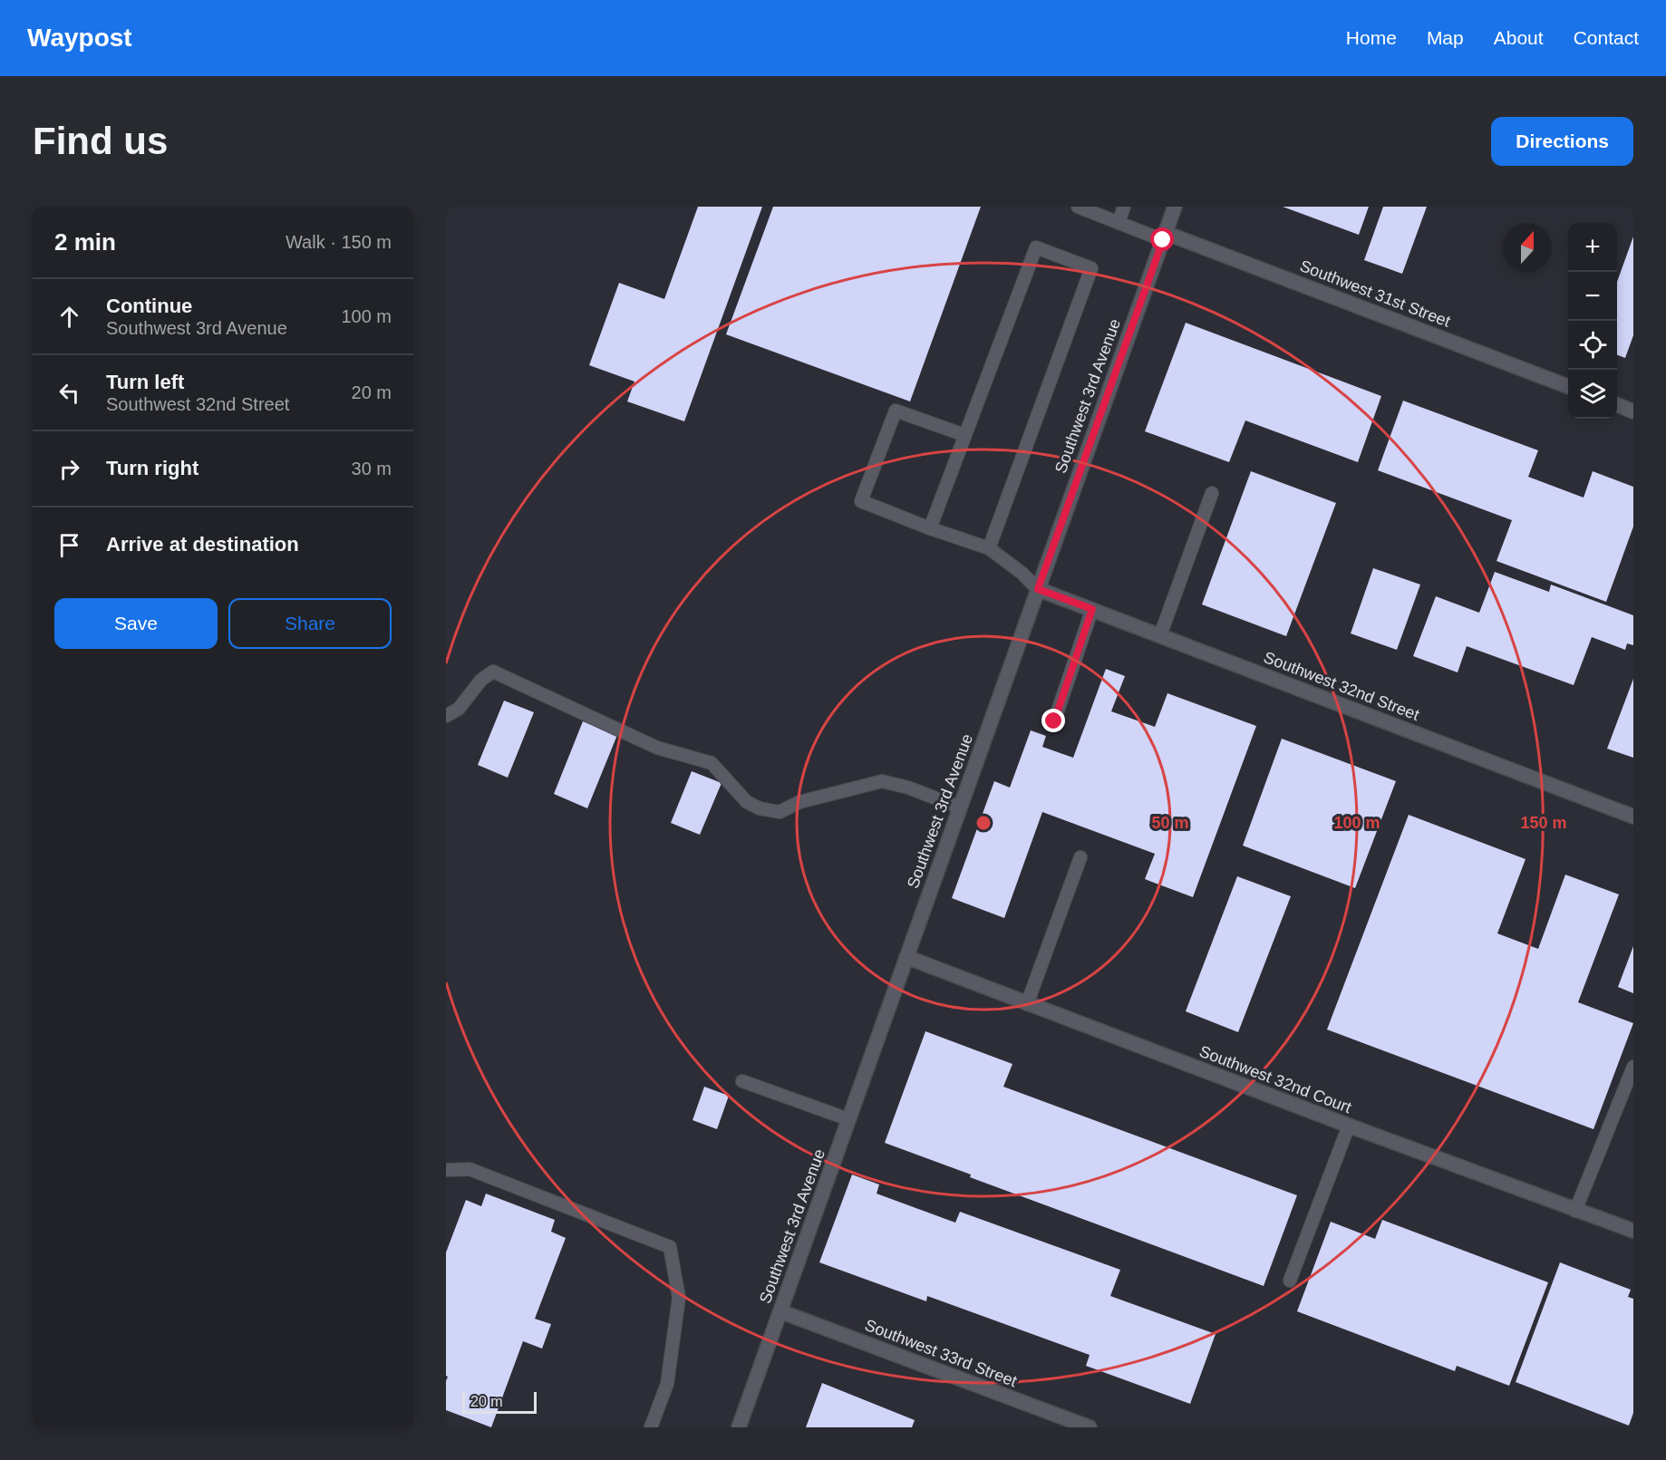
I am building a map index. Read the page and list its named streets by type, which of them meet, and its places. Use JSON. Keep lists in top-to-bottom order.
{
  "streets": {
    "street": [
      "Southwest 31st Street",
      "Southwest 3rd Avenue",
      "Southwest 32nd Street",
      "Southwest 32nd Court",
      "Southwest 33rd Street"
    ]
  },
  "crossings": [
    ["Southwest 31st Street", "Southwest 3rd Avenue"],
    ["Southwest 3rd Avenue", "Southwest 32nd Street"],
    ["Southwest 3rd Avenue", "Southwest 32nd Court"],
    ["Southwest 3rd Avenue", "Southwest 33rd Street"]
  ],
  "scale_bar": "20 m",
  "north": "top",
  "page": {
    "header": "Waypost",
    "nav": [
      "Home",
      "Map",
      "About",
      "Contact"
    ],
    "buttons": [
      "Directions",
      ["Save", "Share"]
    ],
    "title": "Find us",
    "heading": ["2 min", "Walk · 150 m"],
    "map_buttons": ["+", "−"],
    "list": [
      ["Continue", "Southwest 3rd Avenue", "100 m"],
      ["Turn left", "Southwest 32nd Street", "20 m"],
      ["Turn right", "30 m"],
      "Arrive at destination"
    ],
    "scale": "20 m"
  },
  "rings": ["50 m", "100 m", "150 m"]
}
